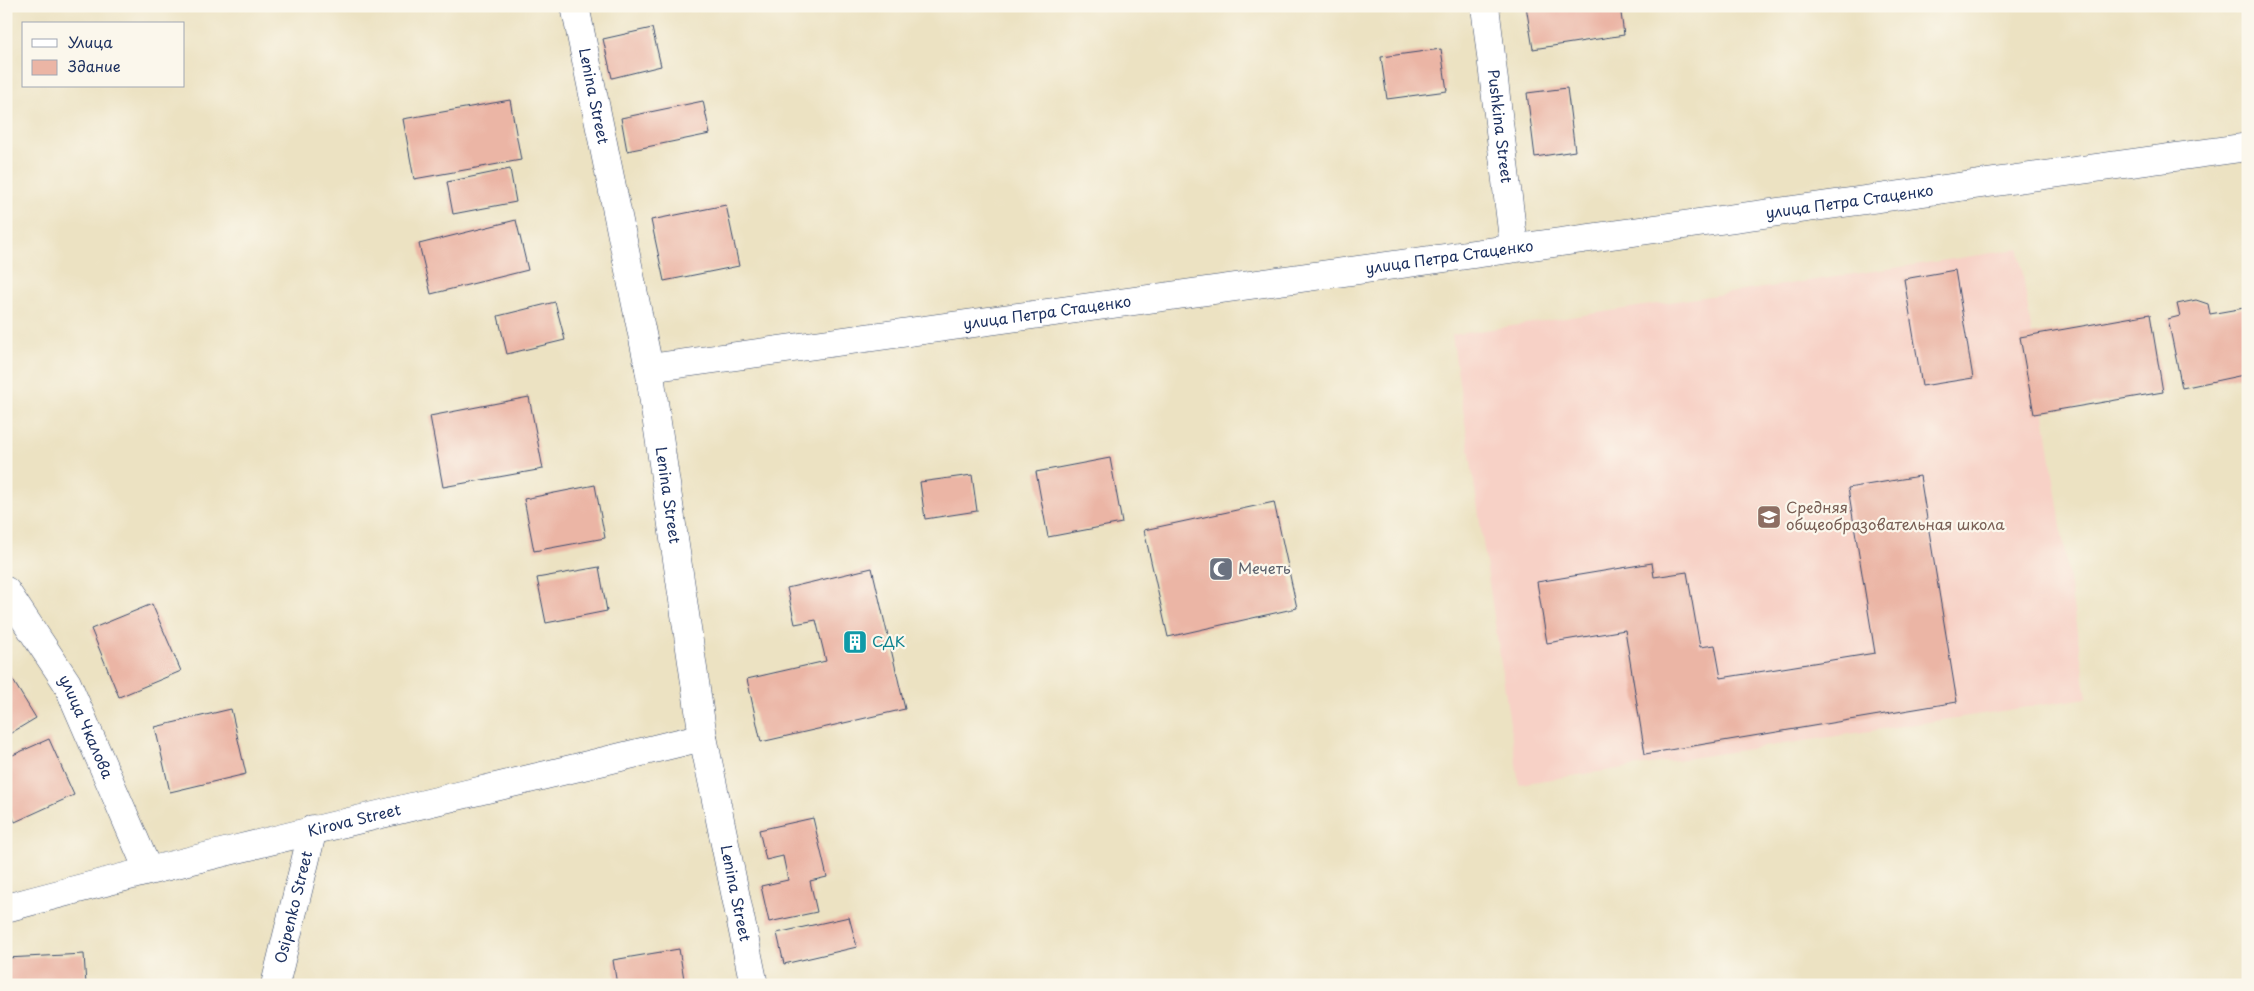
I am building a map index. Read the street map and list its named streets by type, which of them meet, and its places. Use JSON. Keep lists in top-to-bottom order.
{
  "streets": {
    "street": [
      "Lenina Street",
      "Pushkina Street",
      "улица Петра Стаценко",
      "улица Чкалова",
      "Kirova Street",
      "Osipenko Street"
    ]
  },
  "crossings": [
    ["Lenina Street", "улица Петра Стаценко"],
    ["Lenina Street", "Kirova Street"],
    ["Pushkina Street", "улица Петра Стаценко"],
    ["улица Чкалова", "Kirova Street"],
    ["Kirova Street", "Osipenko Street"]
  ],
  "places": {
    "school or university": ["Средняя общеобразовательная школа"],
    "mosque": ["Мечеть"],
    "building": ["СДК"]
  },
  "legend": ["Улица", "Здание"]
}
